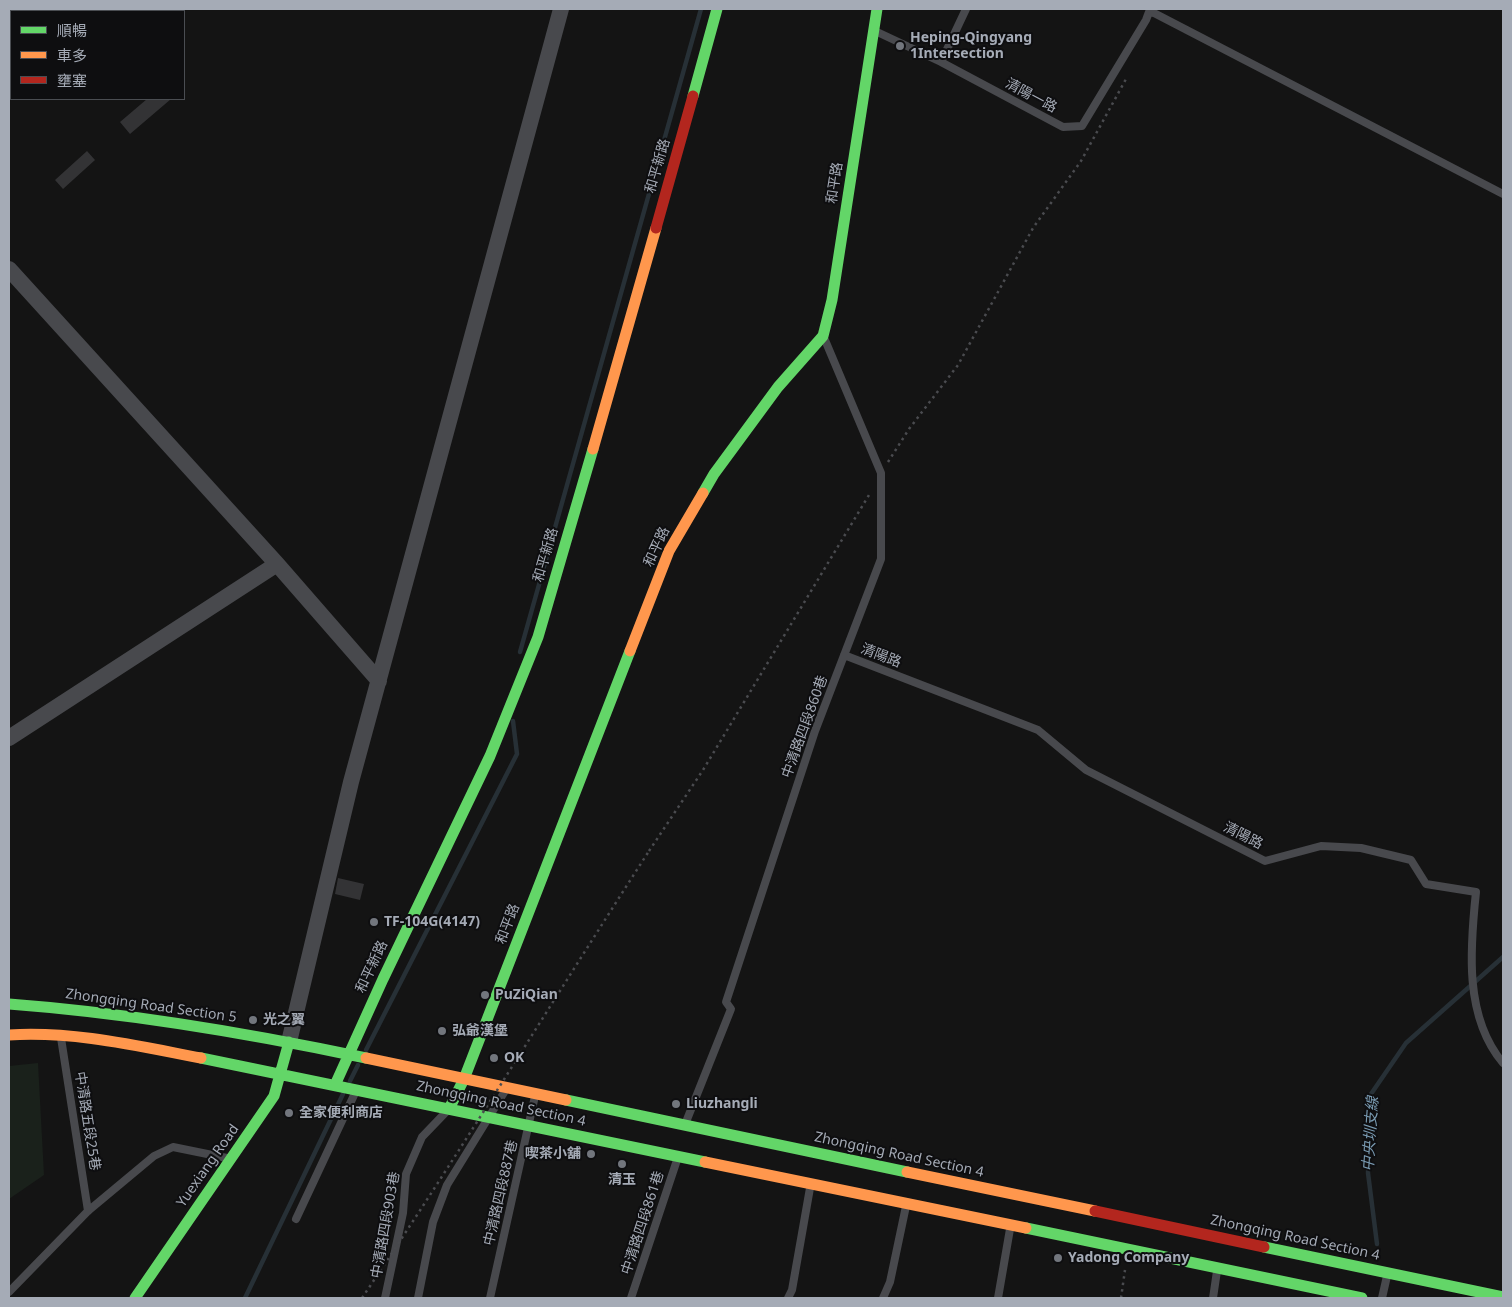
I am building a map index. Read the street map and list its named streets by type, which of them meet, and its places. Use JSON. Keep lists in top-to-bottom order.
{
  "streets": {
    "main road": [
      "和平新路",
      "和平路",
      "Zhongqing Road Section 5",
      "Zhongqing Road Section 4",
      "Yuexiang Road"
    ],
    "lane": [
      "清陽一路",
      "清陽路",
      "中清路四段860巷",
      "中清路五段25巷",
      "中清路四段887巷",
      "中清路四段861巷",
      "中清路四段903巷"
    ]
  },
  "crossings": [
    ["清陽一路", "和平路"],
    ["和平新路", "Zhongqing Road Section 4"],
    ["和平路", "中清路四段860巷"],
    ["和平路", "Zhongqing Road Section 4"],
    ["和平路", "中清路四段903巷"],
    ["清陽路", "中清路四段860巷"],
    ["中清路四段860巷", "Zhongqing Road Section 4"],
    ["Zhongqing Road Section 5", "Zhongqing Road Section 4"],
    ["Zhongqing Road Section 5", "Yuexiang Road"],
    ["Zhongqing Road Section 4", "Yuexiang Road"],
    ["Zhongqing Road Section 4", "中清路四段887巷"],
    ["Zhongqing Road Section 4", "中清路四段861巷"],
    ["Zhongqing Road Section 4", "中清路四段903巷"]
  ],
  "water": ["中央圳支線"],
  "places": [
    "Heping-Qingyang 1Intersection",
    "TF-104G(4147)",
    "PuZiQian",
    "光之翼",
    "弘爺漢堡",
    "OK",
    "Liuzhangli",
    "全家便利商店",
    "喫茶小舖",
    "清玉",
    "Yadong Company"
  ],
  "legend": ["順暢", "車多", "壅塞"]
}
